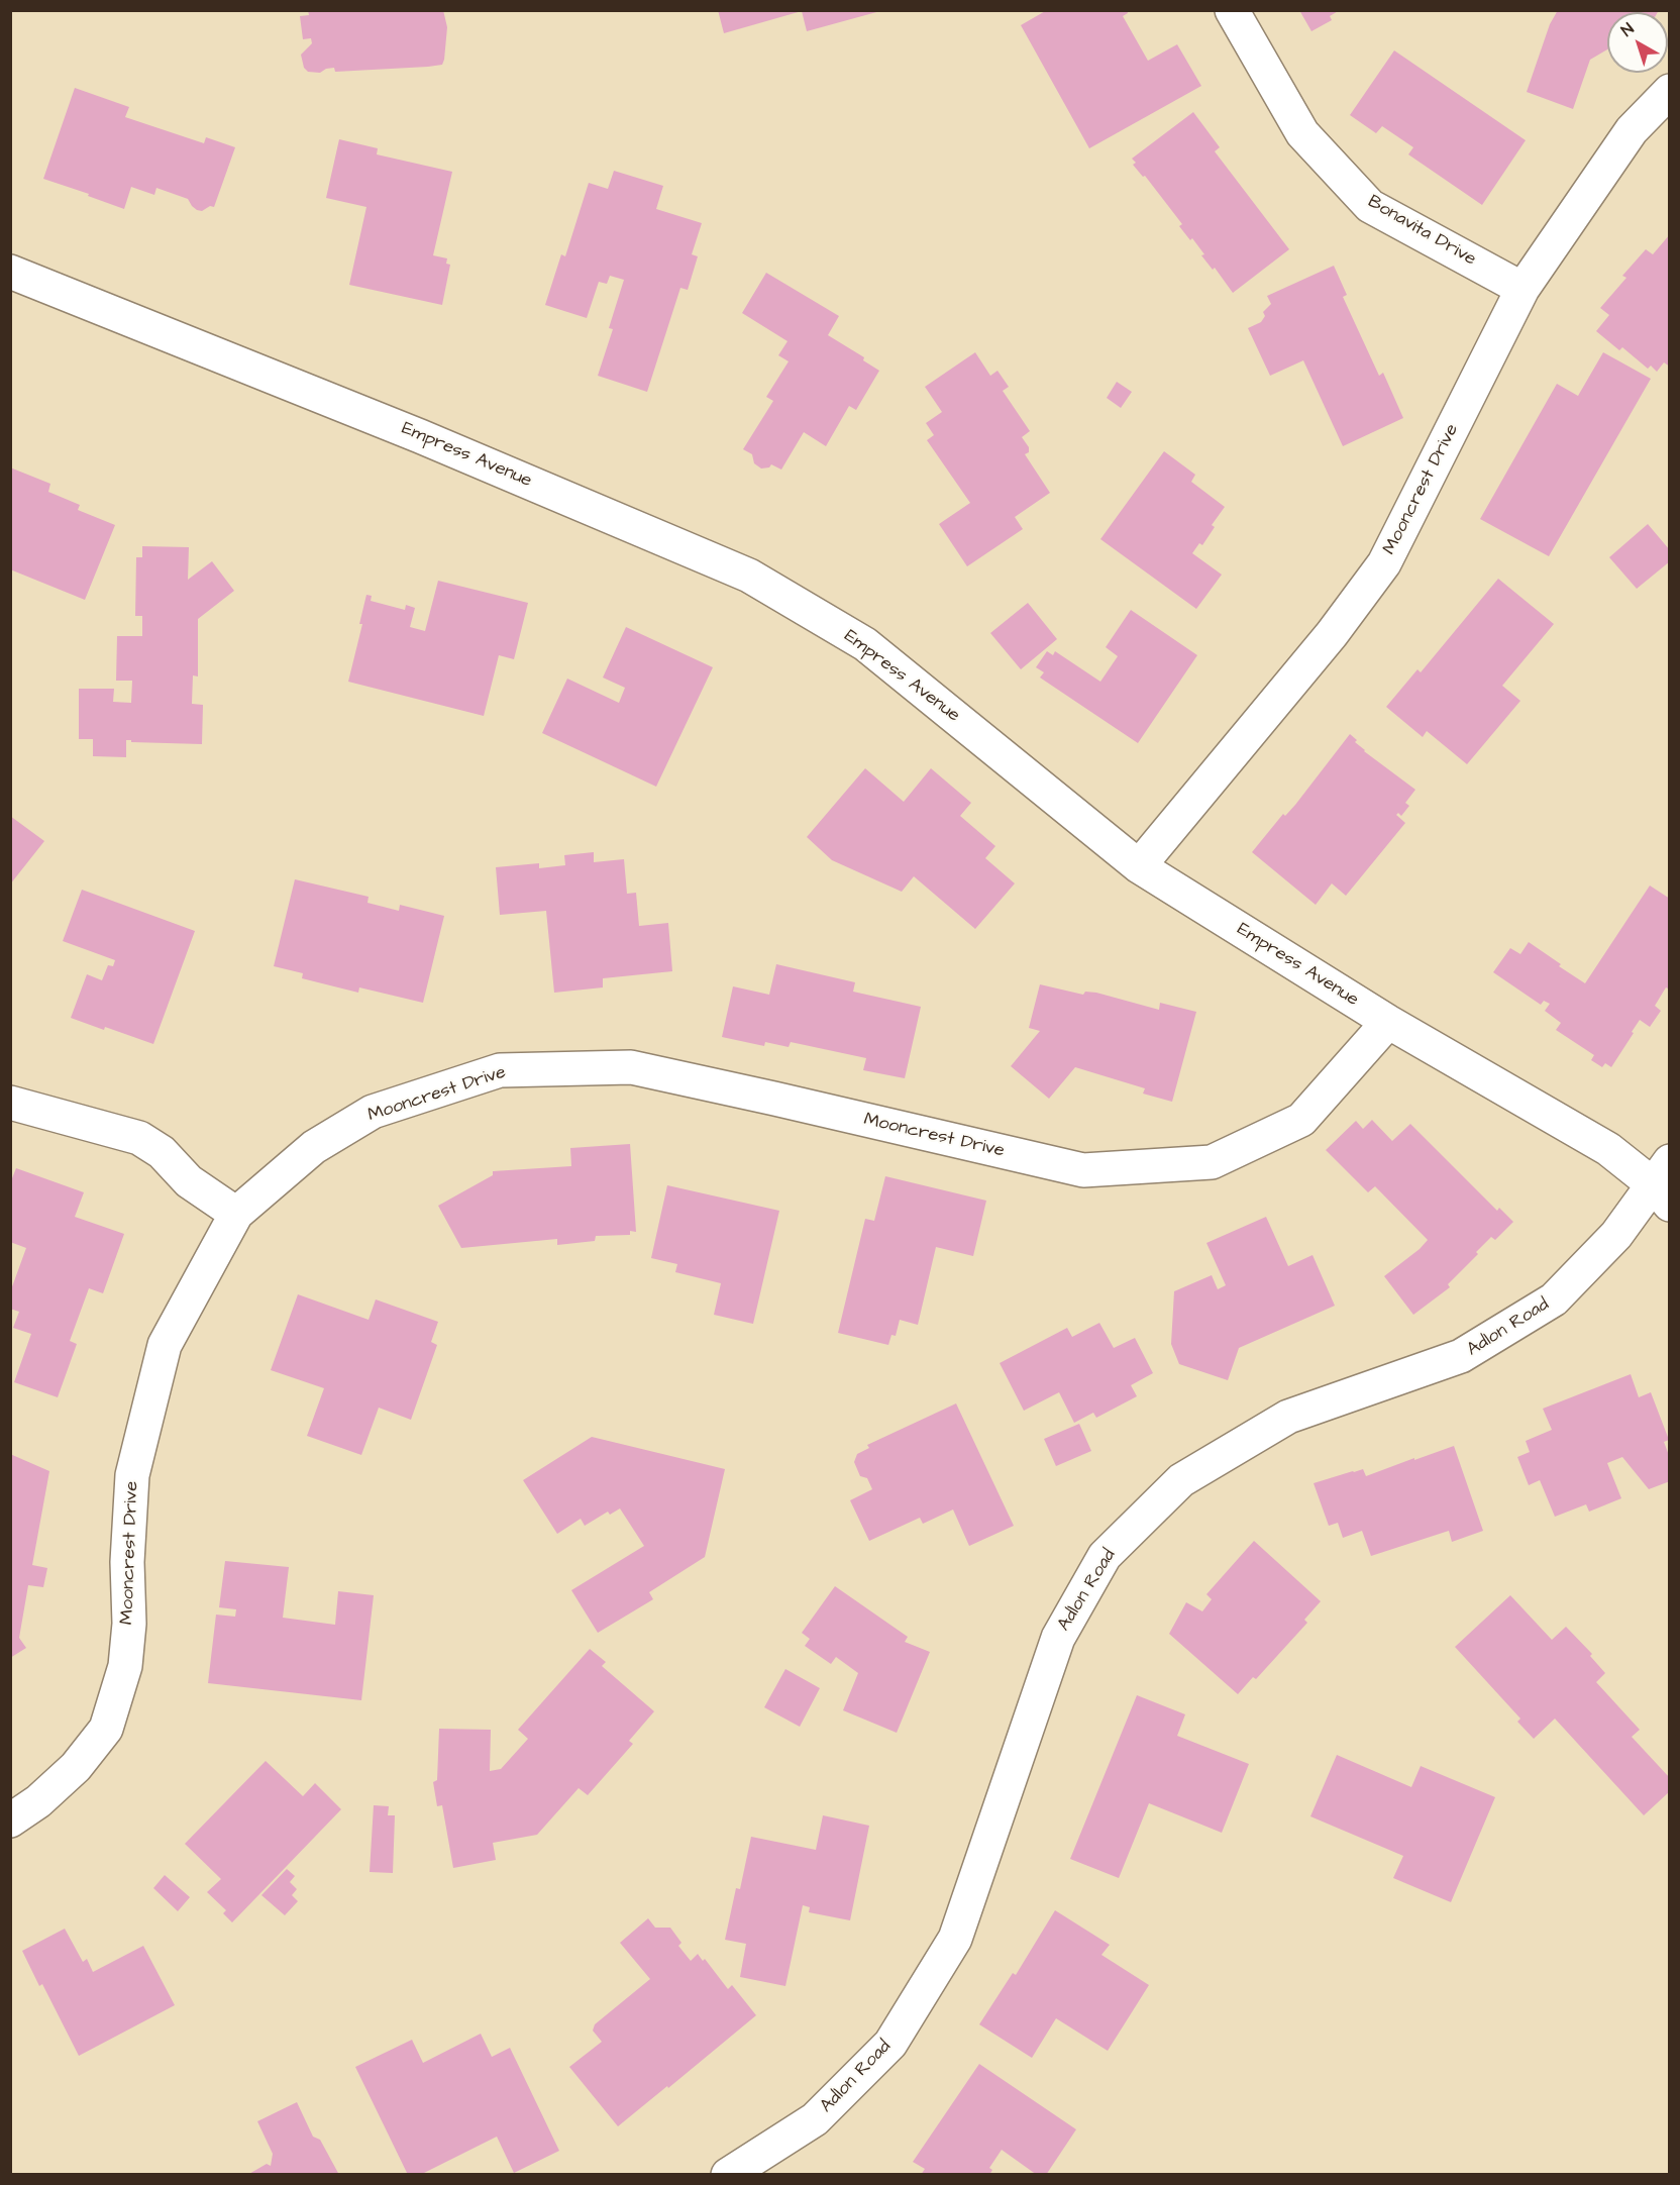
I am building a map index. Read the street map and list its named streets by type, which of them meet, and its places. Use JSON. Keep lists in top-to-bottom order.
{
  "streets": {
    "street": [
      "Bonavita Drive",
      "Empress Avenue",
      "Mooncrest Drive",
      "Adlon Road"
    ]
  },
  "crossings": [
    ["Bonavita Drive", "Mooncrest Drive"],
    ["Empress Avenue", "Mooncrest Drive"],
    ["Empress Avenue", "Adlon Road"]
  ],
  "north": "top left"
}
